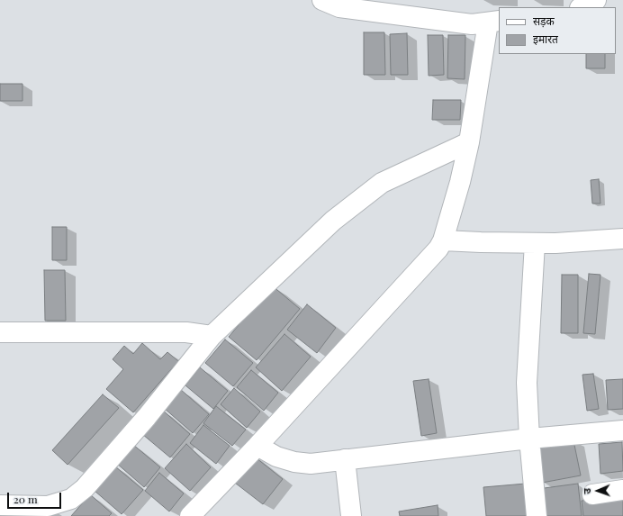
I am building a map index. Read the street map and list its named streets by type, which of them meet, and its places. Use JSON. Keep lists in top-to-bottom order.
{
  "legend": ["सड़क", "इमारत"],
  "scale_bar": "20 m",
  "north": "left"
}
